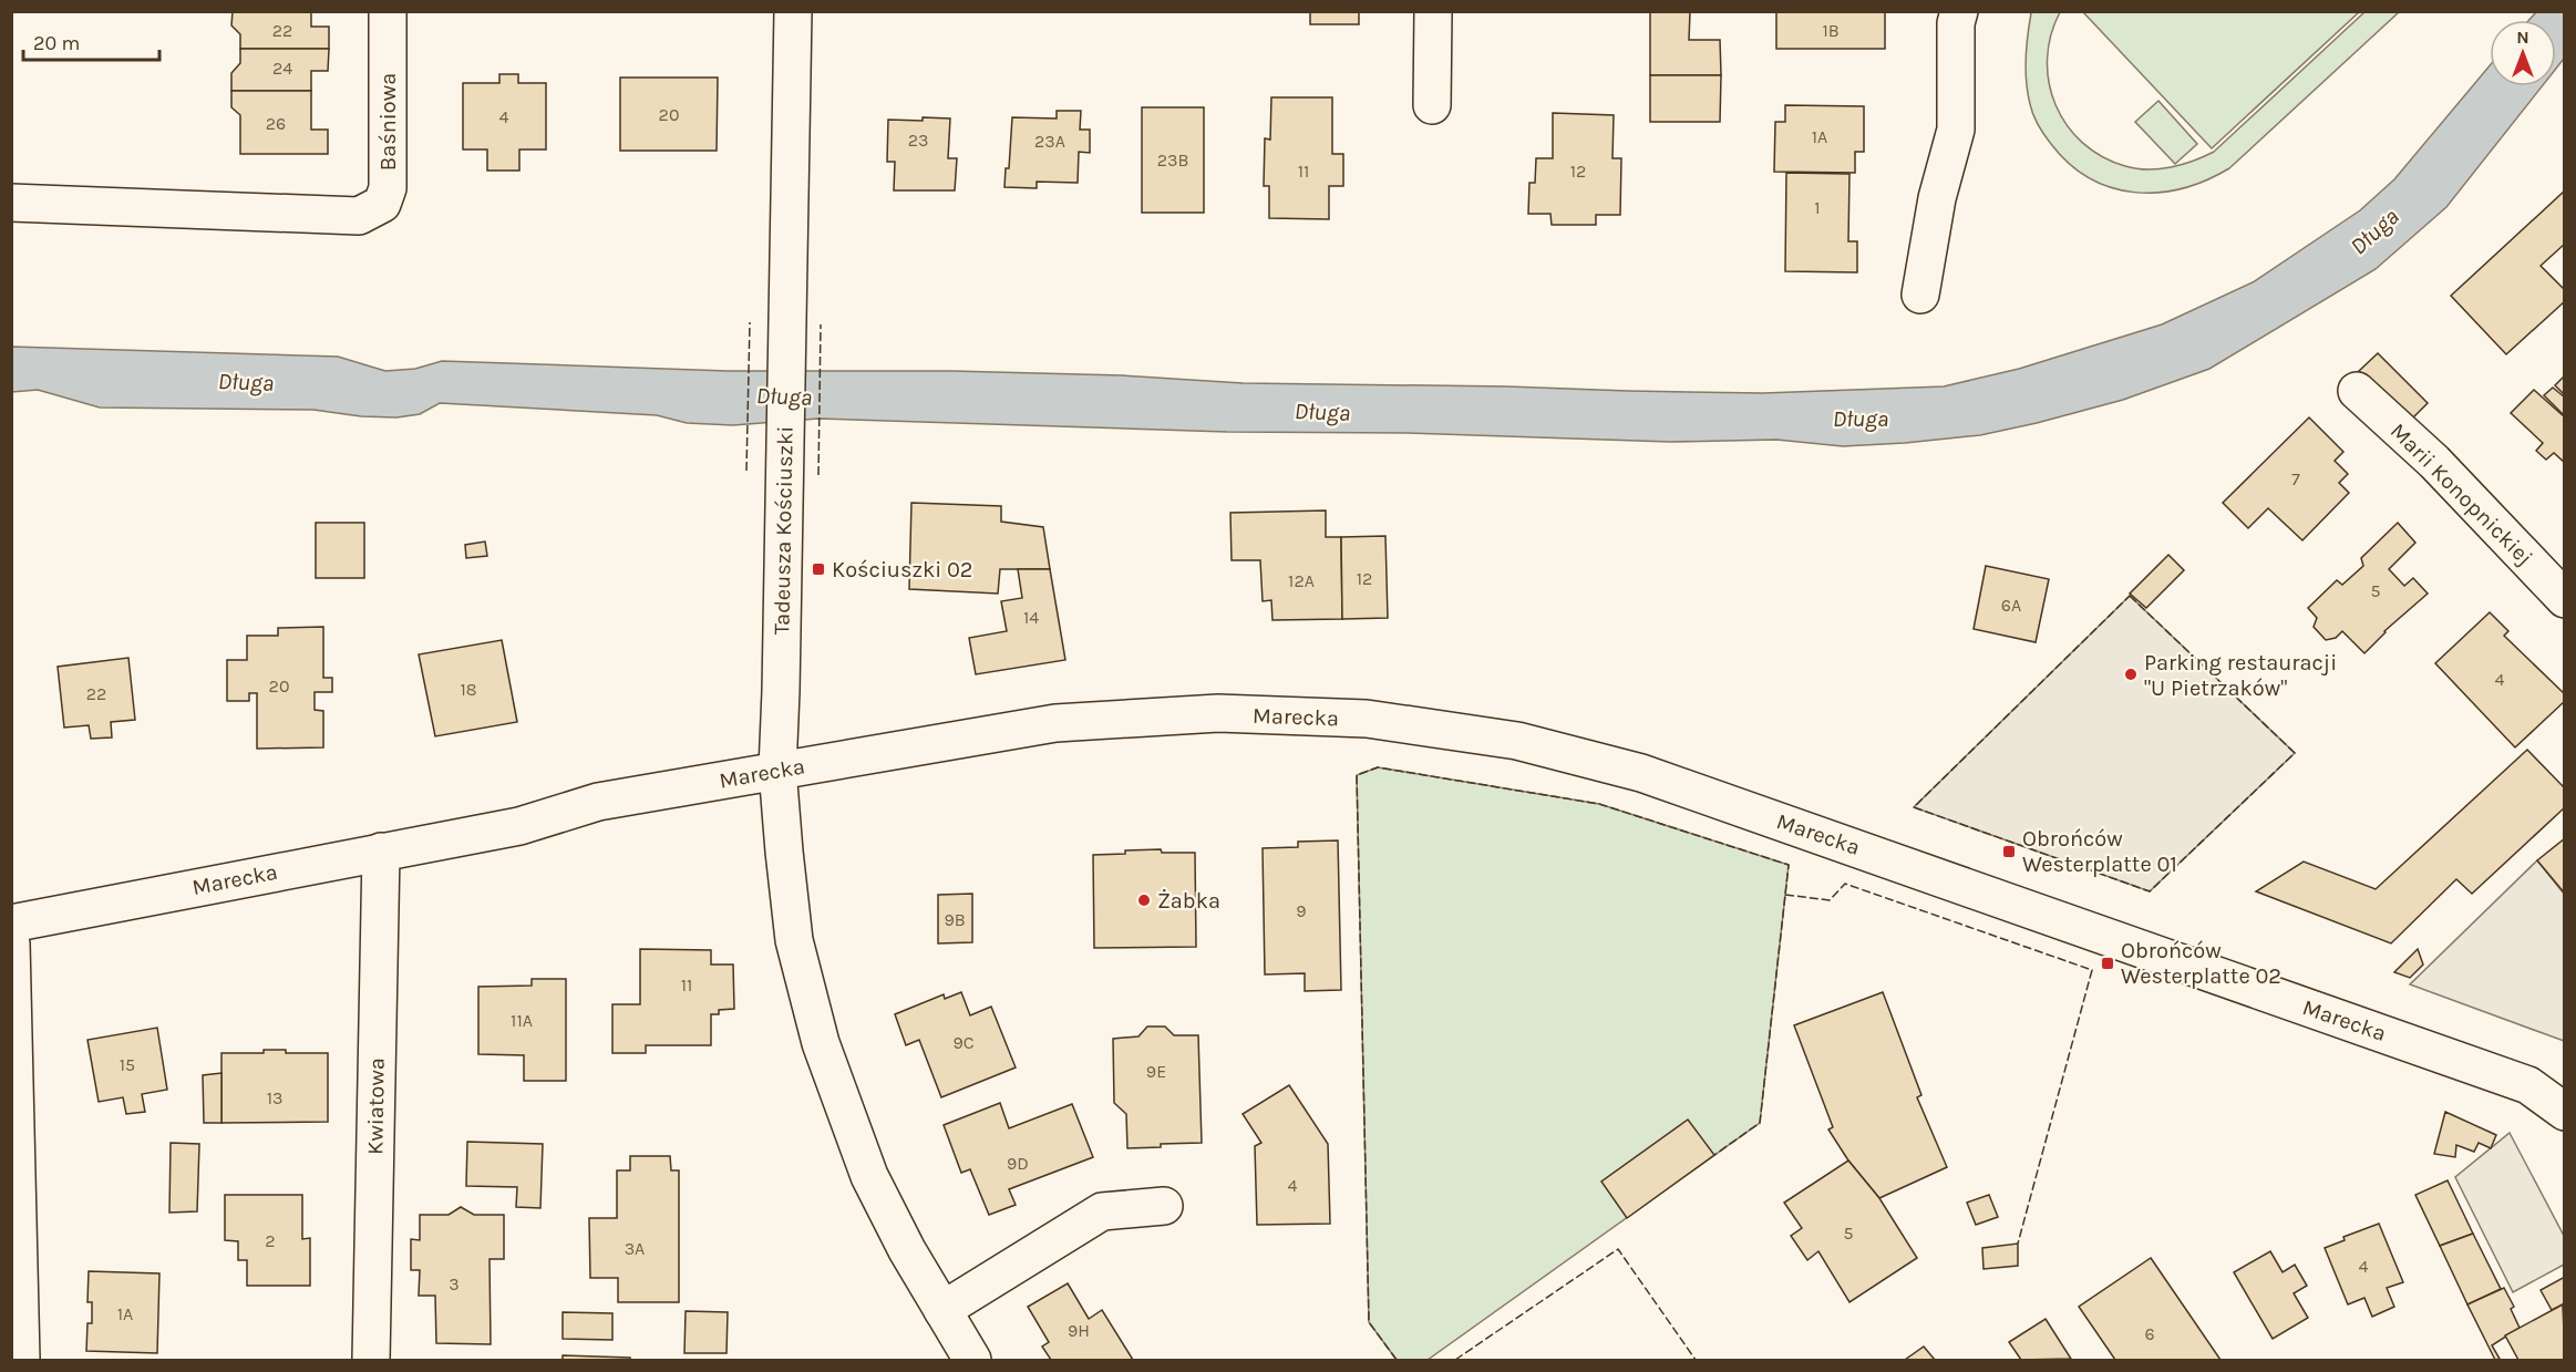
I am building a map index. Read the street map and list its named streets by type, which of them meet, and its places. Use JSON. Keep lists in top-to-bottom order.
{
  "streets": {
    "street": [
      "Baśniowa",
      "Marii Konopnickiej",
      "Tadeusza Kościuszki",
      "Marecka",
      "Kwiatowa"
    ]
  },
  "crossings": [
    ["Tadeusza Kościuszki", "Marecka"],
    ["Marecka", "Kwiatowa"]
  ],
  "water": ["Długa"],
  "places": {
    "transit": ["Kościuszki 02", "Obrońców Westerplatte 01", "Obrońców Westerplatte 02"],
    "other": ["Parking restauracji \"U Pietrzaków\"", "Żabka"]
  },
  "house_numbers": [
    "22",
    "1B",
    "24",
    "20",
    "4",
    "26",
    "1A",
    "23",
    "23A",
    "23B",
    "11",
    "12",
    "1",
    "7",
    "12",
    "12A",
    "5",
    "6A",
    "14",
    "4",
    "20",
    "18",
    "22",
    "9",
    "9B",
    "11",
    "11A",
    "9C",
    "15",
    "9E",
    "13",
    "9D",
    "4",
    "5",
    "2",
    "3A",
    "4",
    "3",
    "1A",
    "9H",
    "6"
  ],
  "scale_bar": "20 m",
  "north": "top"
}
